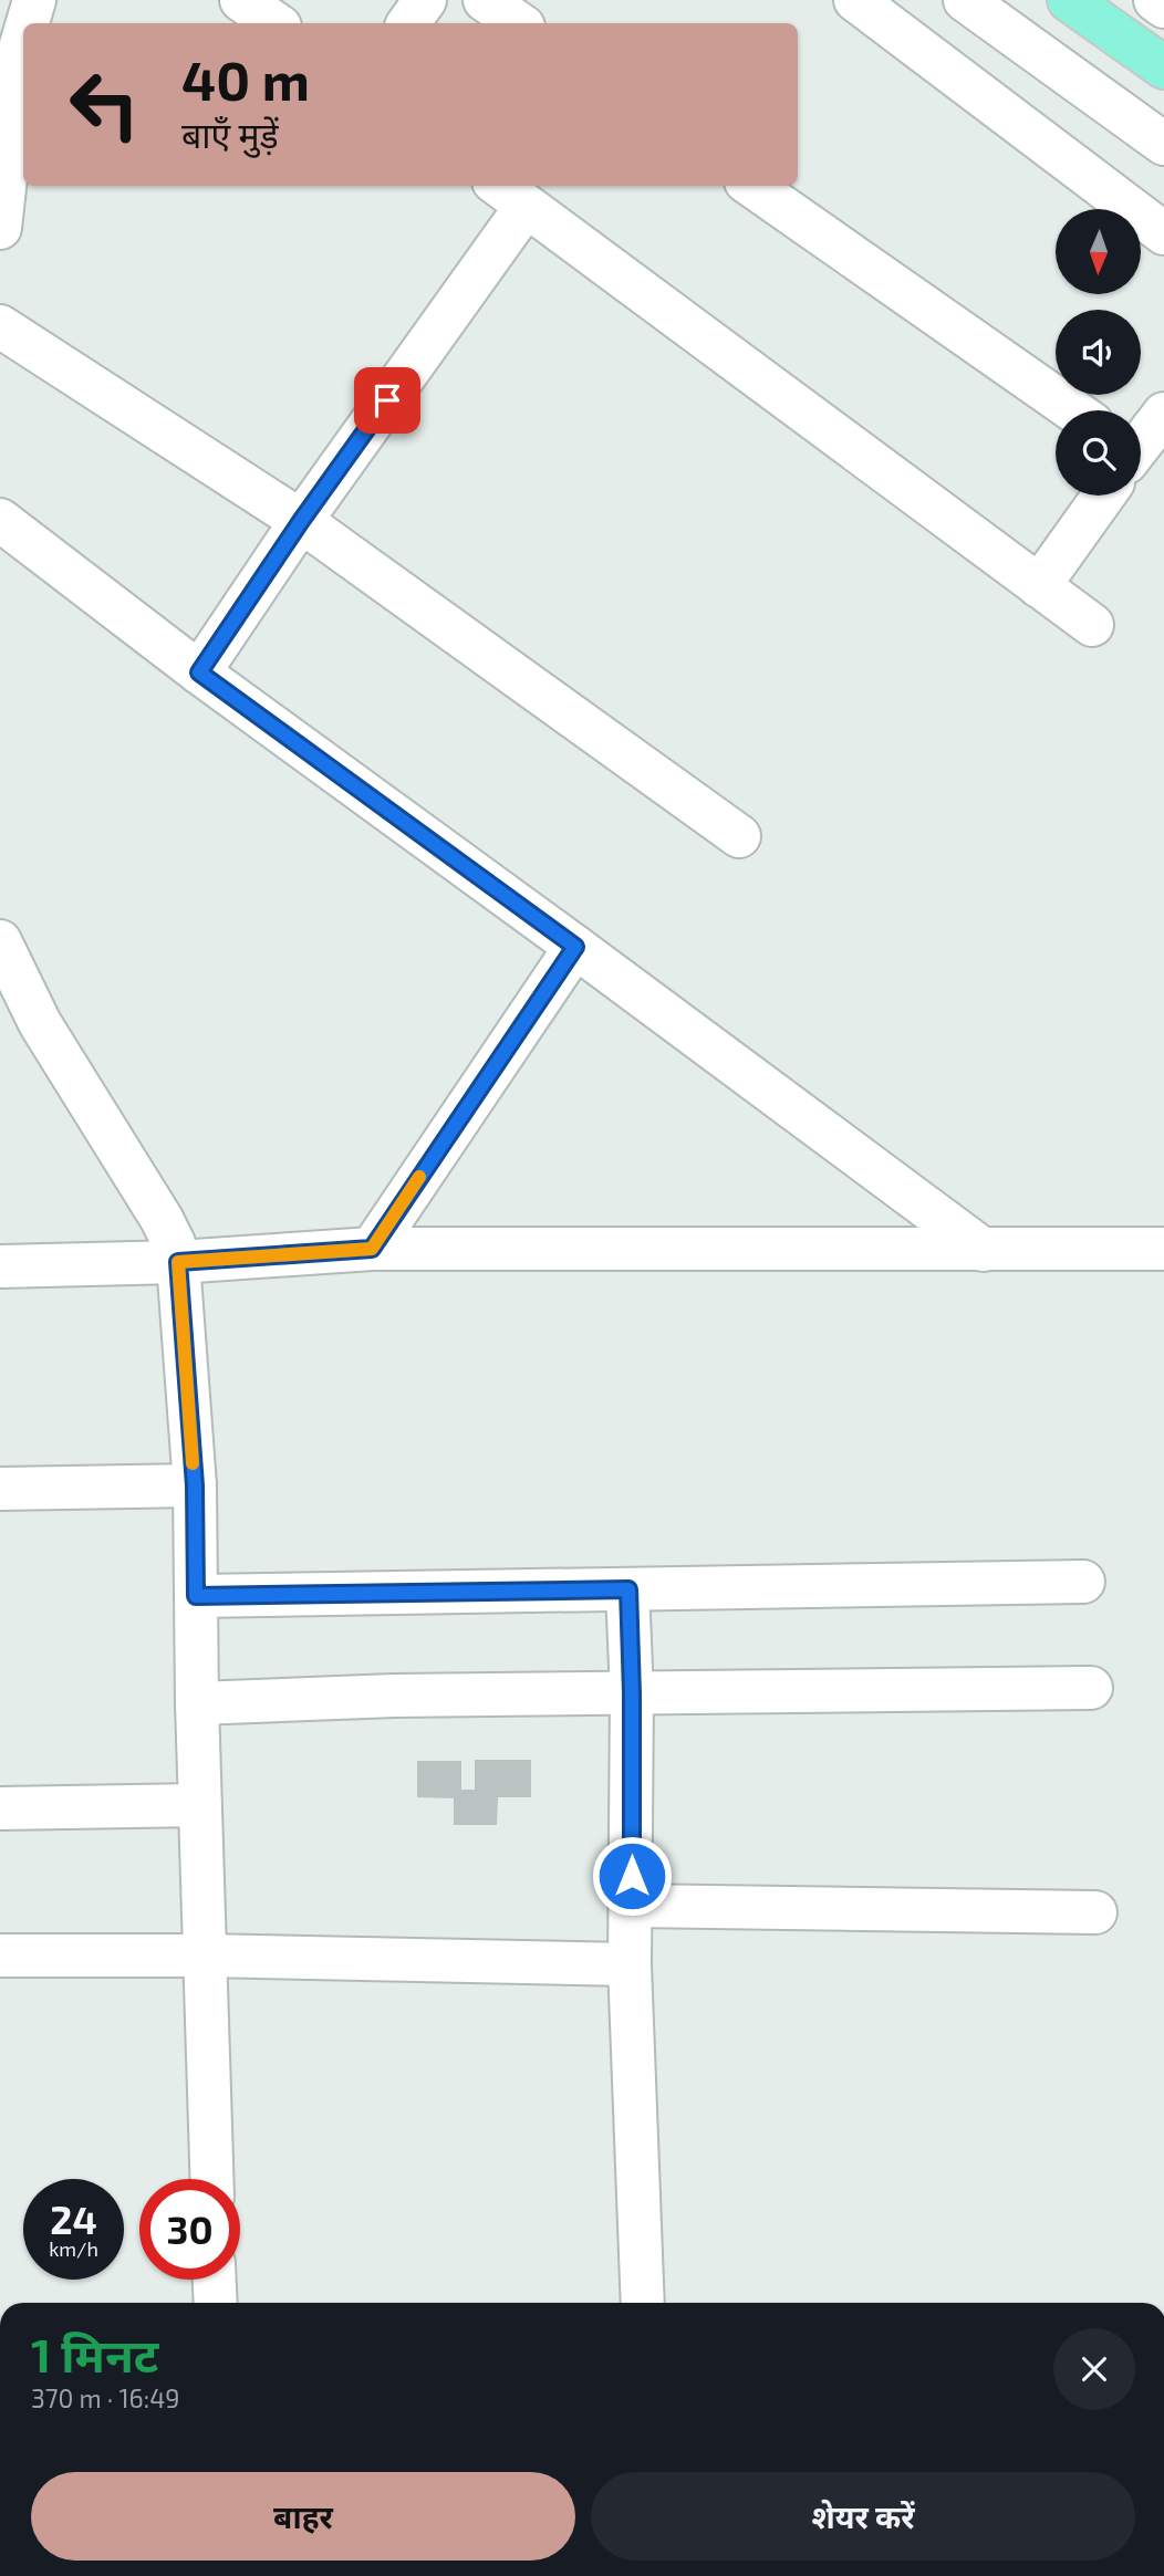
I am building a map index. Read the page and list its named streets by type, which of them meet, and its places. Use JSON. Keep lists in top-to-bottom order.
{
  "north": "bottom",
  "page": {
    "turn": ["40 m", "बाएँ मुड़ें"],
    "speed": "24 km/h",
    "limit": "30",
    "heading": ["1 मिनट", "370 m · 16:49"],
    "buttons": ["बाहर", "शेयर करें"]
  }
}
